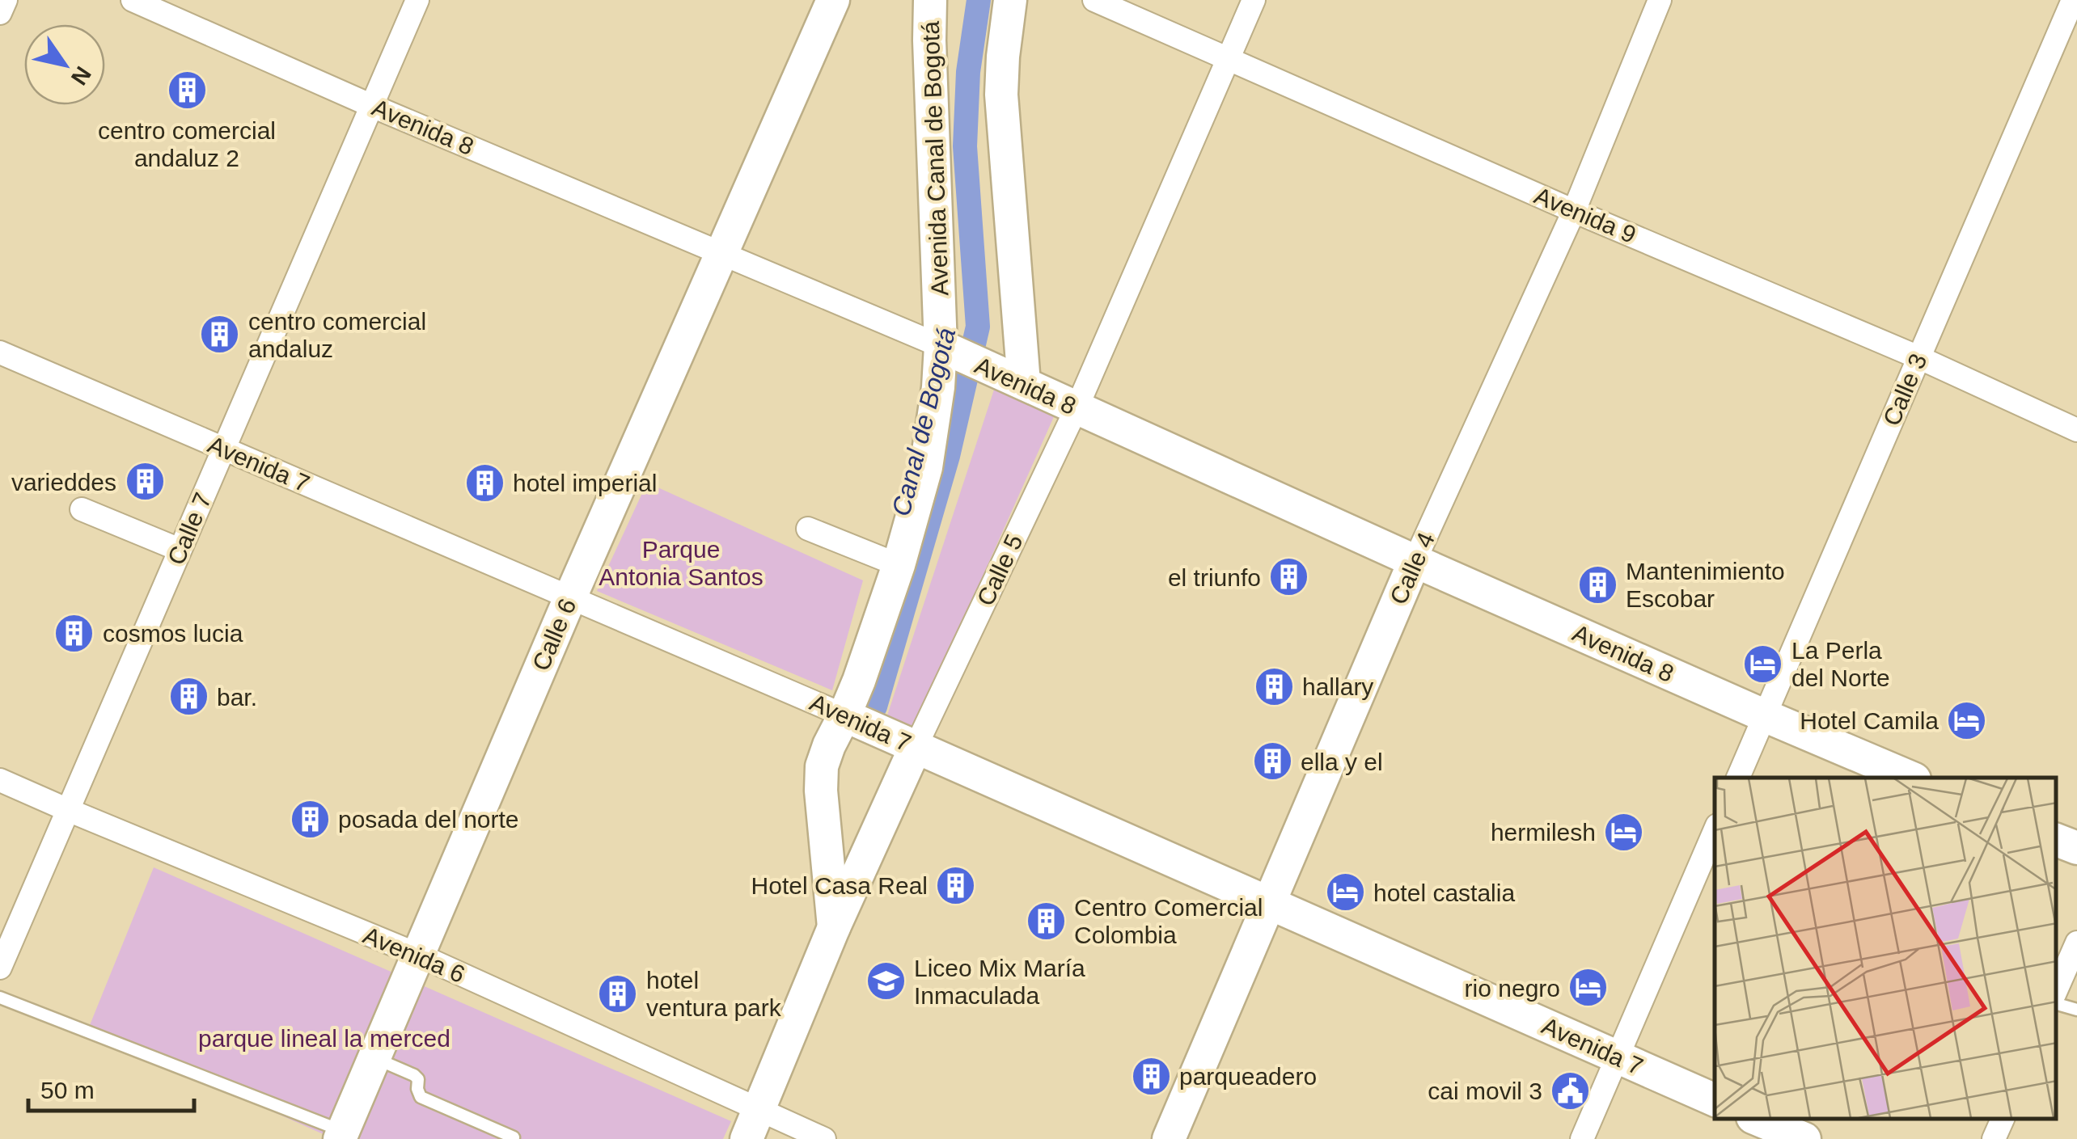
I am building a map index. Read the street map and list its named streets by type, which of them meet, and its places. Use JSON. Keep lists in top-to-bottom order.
{
  "streets": {
    "main road": [
      "Avenida 8",
      "Avenida Canal de Bogotá",
      "Avenida 7",
      "Calle 4",
      "Calle 5",
      "Calle 6"
    ],
    "street": [
      "Avenida 9",
      "Calle 3",
      "Calle 7",
      "Avenida 6"
    ]
  },
  "crossings": [
    ["Avenida 8", "Avenida Canal de Bogotá"],
    ["Avenida 8", "Calle 3"],
    ["Avenida 8", "Calle 7"],
    ["Avenida 8", "Calle 4"],
    ["Avenida 8", "Calle 5"],
    ["Avenida 8", "Calle 6"],
    ["Avenida Canal de Bogotá", "Avenida 7"],
    ["Avenida Canal de Bogotá", "Calle 5"],
    ["Avenida 9", "Calle 3"],
    ["Avenida 9", "Calle 4"],
    ["Avenida 9", "Calle 5"],
    ["Avenida 7", "Calle 7"],
    ["Avenida 7", "Calle 4"],
    ["Avenida 7", "Calle 5"],
    ["Avenida 7", "Calle 6"],
    ["Calle 7", "Avenida 6"],
    ["Calle 5", "Avenida 6"],
    ["Calle 6", "Avenida 6"]
  ],
  "water": ["Canal de Bogotá"],
  "parks": ["Parque Antonia Santos", "parque lineal la merced"],
  "places": {
    "building": [
      "centro comercial andaluz 2",
      "centro comercial andaluz",
      "varieddes",
      "hotel imperial",
      "el triunfo",
      "Mantenimiento Escobar",
      "cosmos lucia",
      "hallary",
      "bar.",
      "ella y el",
      "posada del norte",
      "Hotel Casa Real",
      "Centro Comercial Colombia",
      "hotel ventura park",
      "parqueadero"
    ],
    "hotel": [
      "La Perla del Norte",
      "Hotel Camila",
      "hermilesh",
      "hotel castalia",
      "rio negro"
    ],
    "school or university": ["Liceo Mix María Inmaculada"],
    "public building": ["cai movil 3"]
  },
  "scale_bar": "50 m",
  "north": "bottom right"
}
